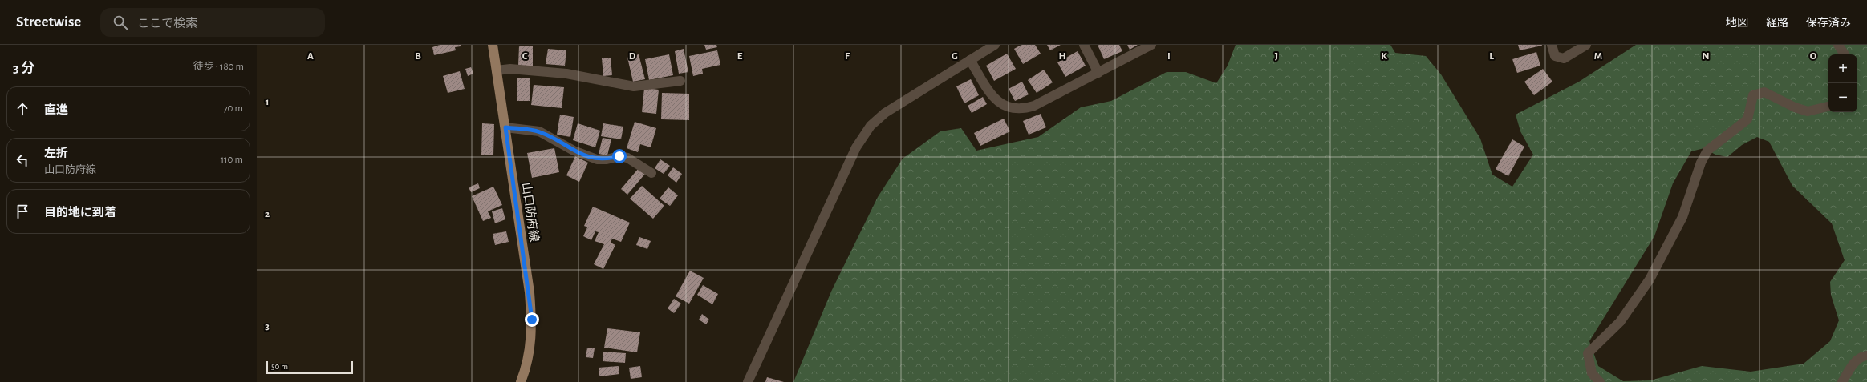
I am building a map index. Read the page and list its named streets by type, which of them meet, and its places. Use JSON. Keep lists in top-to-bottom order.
{
  "streets": {
    "main road": ["山口防府線"]
  },
  "scale_bar": "50 m",
  "page": {
    "header": "Streetwise",
    "search": "ここで検索",
    "nav": ["地図", "経路", "保存済み"],
    "heading": ["3 分", "徒歩 · 180 m"],
    "map_buttons": ["+", "−"],
    "list": [
      ["直進", "70 m"],
      ["左折", "山口防府線", "110 m"],
      "目的地に到着"
    ],
    "scale": "50 m"
  },
  "grid": {
    "columns": [
      "A",
      "B",
      "C",
      "D",
      "E",
      "F",
      "G",
      "H",
      "I",
      "J",
      "K",
      "L",
      "M",
      "N",
      "O"
    ],
    "rows": ["1", "2", "3"]
  }
}
